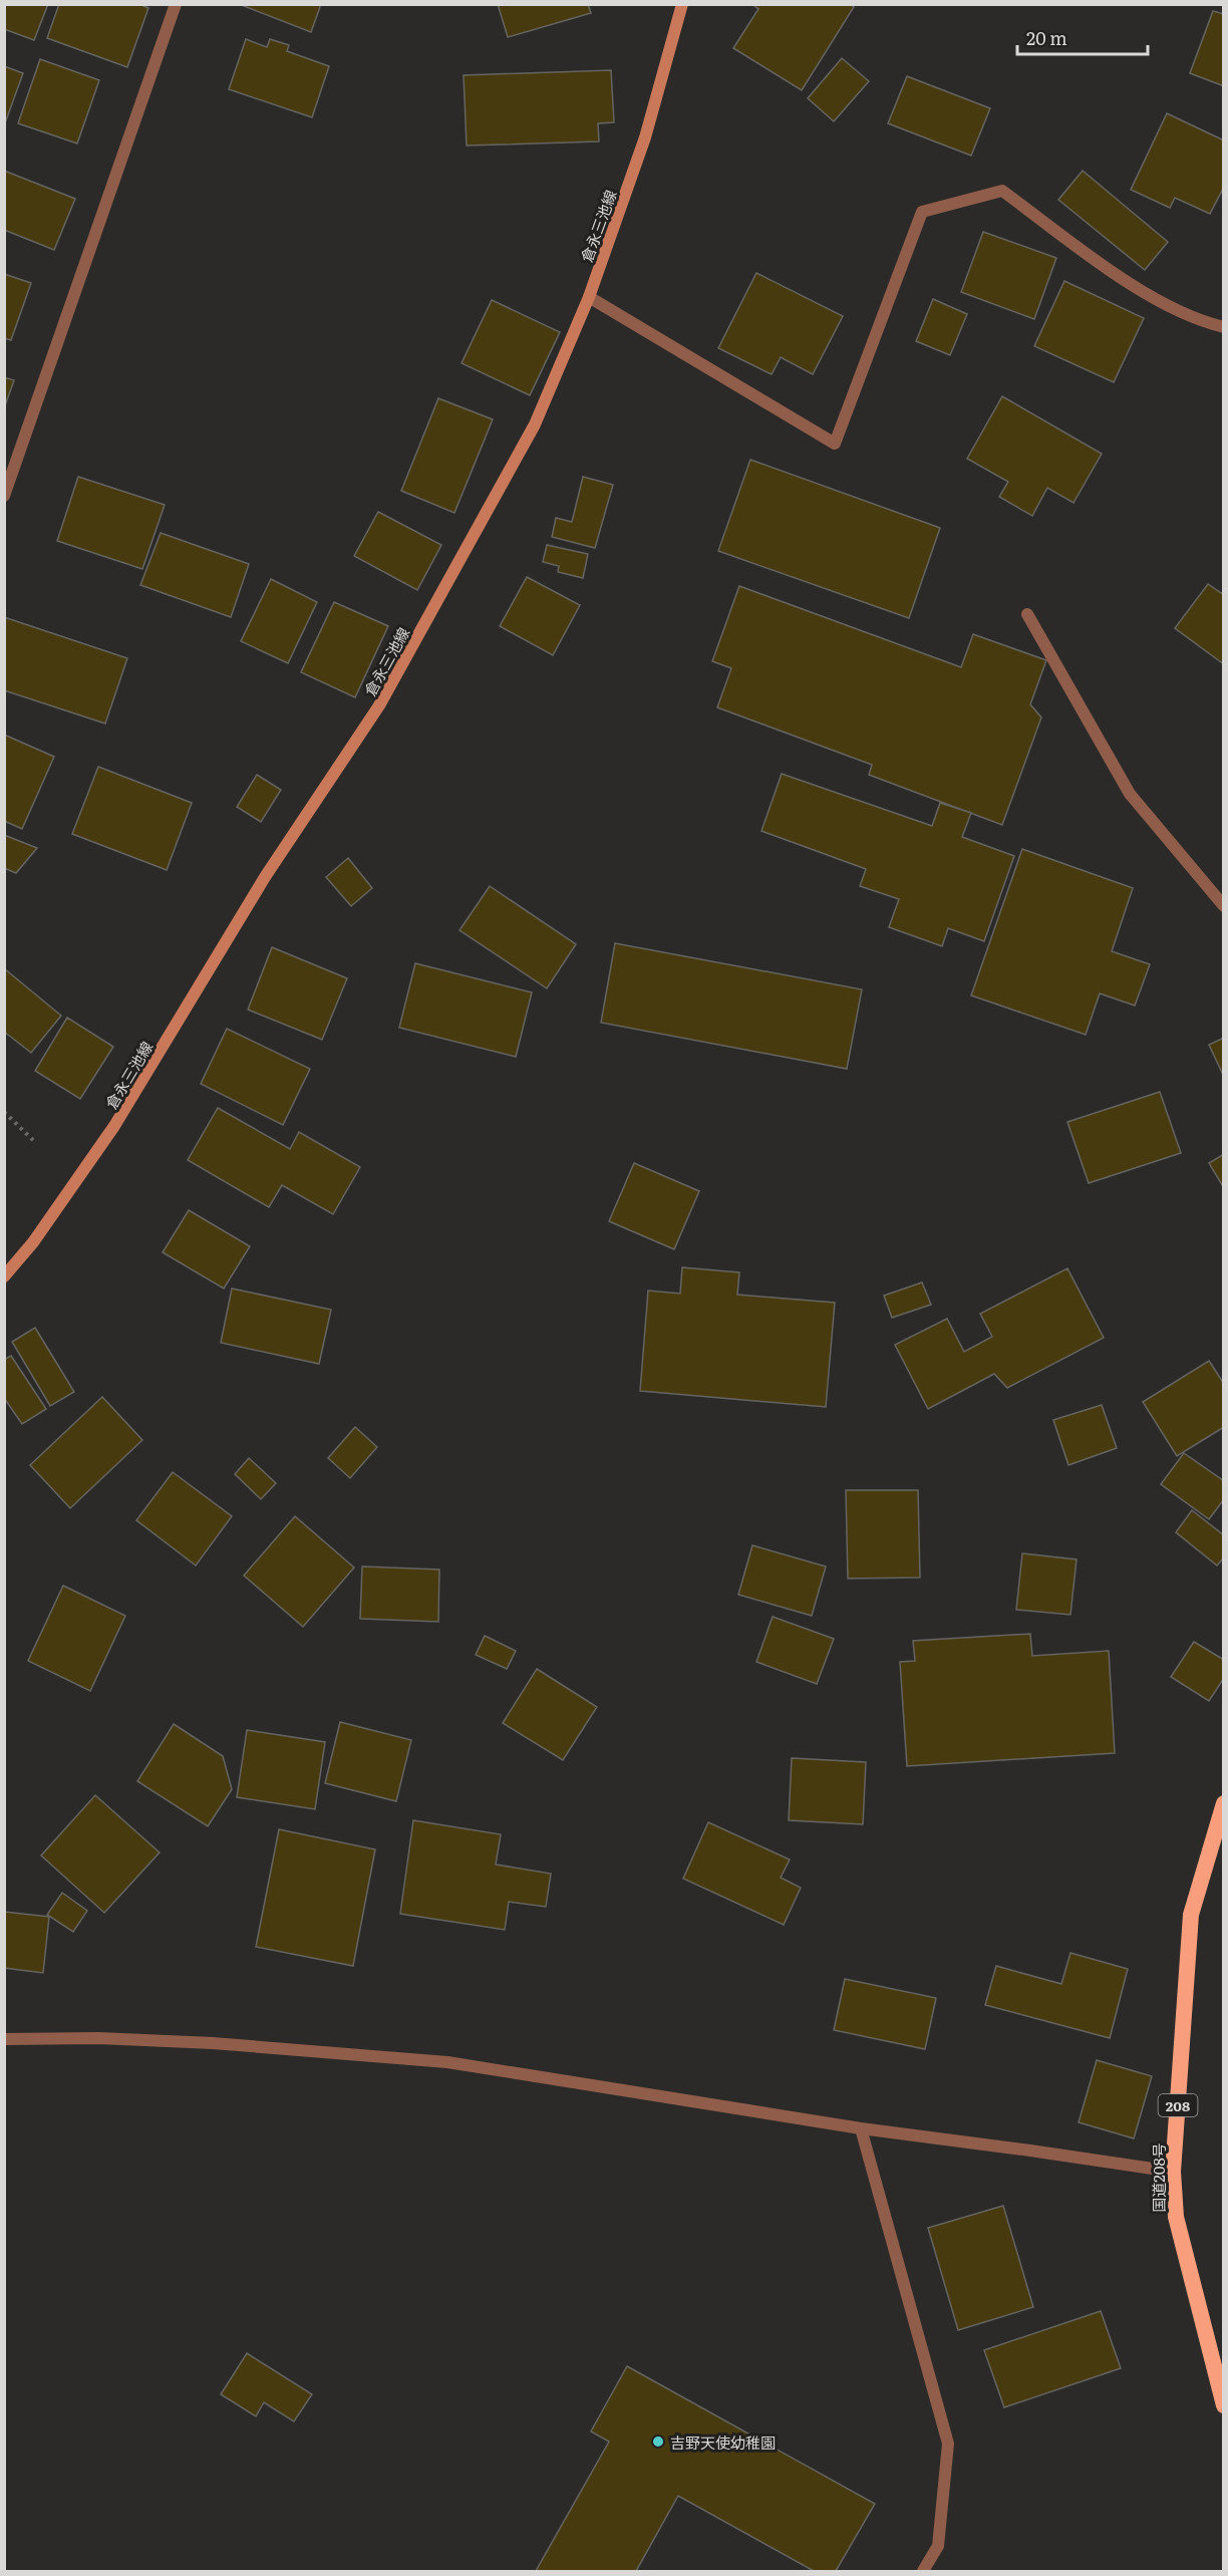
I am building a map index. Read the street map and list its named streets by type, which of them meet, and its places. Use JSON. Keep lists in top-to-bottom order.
{
  "streets": {
    "highway": ["208", "国道208号"],
    "main road": ["倉永三池線"]
  },
  "places": ["吉野天使幼稚園"],
  "scale_bar": "20 m"
}
